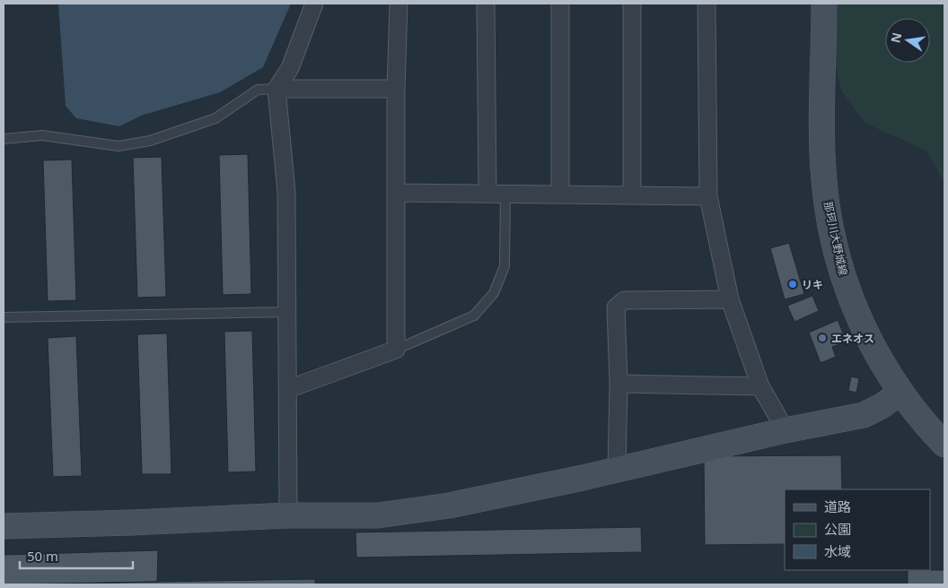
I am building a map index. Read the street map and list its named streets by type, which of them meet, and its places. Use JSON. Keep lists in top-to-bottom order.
{
  "streets": {
    "street": ["那珂川大野城線"]
  },
  "places": ["リキ", "エネオス"],
  "legend": ["道路", "公園", "水域"],
  "scale_bar": "50 m",
  "north": "left"
}
